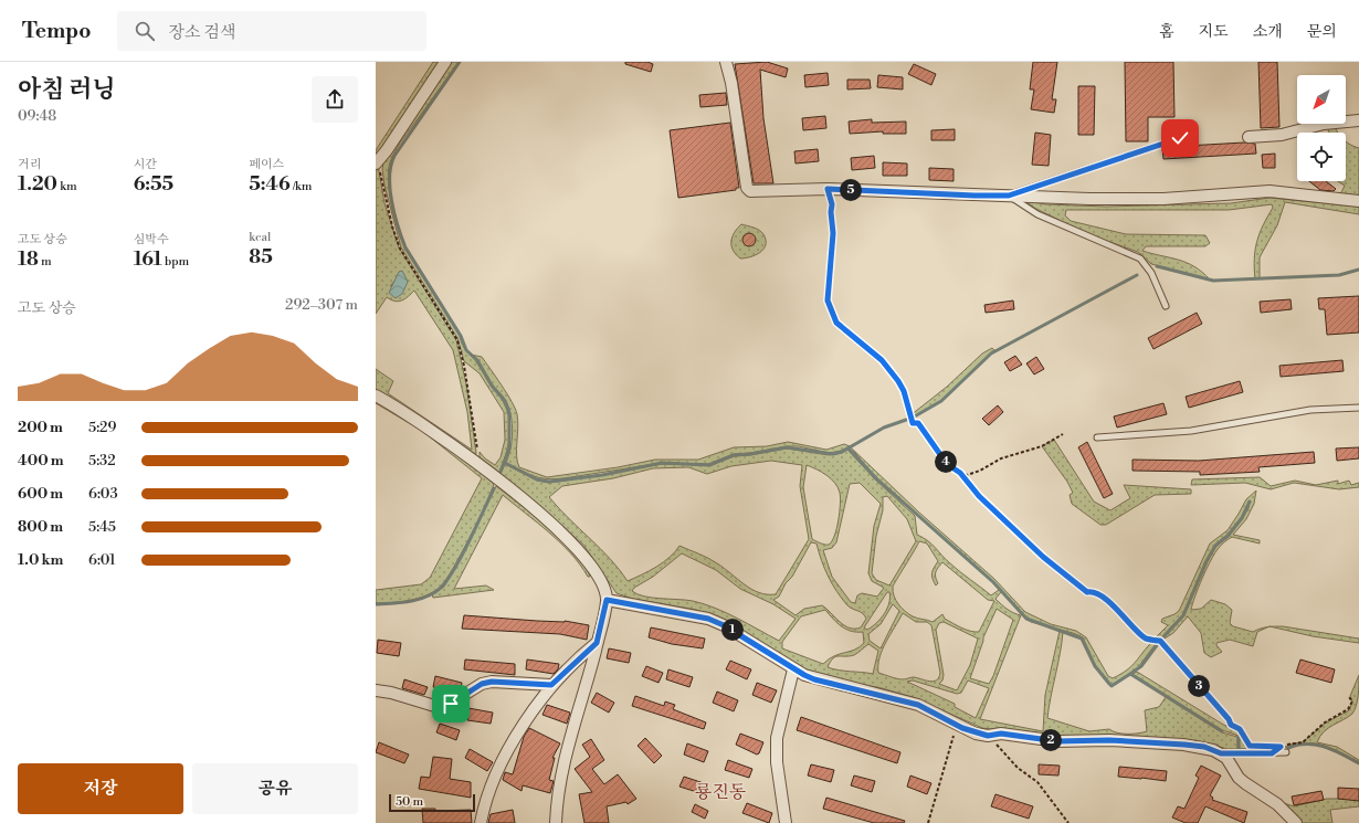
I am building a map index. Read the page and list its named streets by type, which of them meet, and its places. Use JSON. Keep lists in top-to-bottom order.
{
  "districts": ["룡진동"],
  "scale_bar": "50 m",
  "north": "bottom left",
  "page": {
    "header": "Tempo",
    "search": "장소 검색",
    "nav": [
      "홈",
      "지도",
      "소개",
      "문의"
    ],
    "heading": ["아침 러닝", "09:48"],
    "stats": [
      ["거리", "1.20 km"],
      ["시간", "6:55"],
      ["페이스", "5:46 /km"],
      ["고도 상승", "18 m"],
      ["심박수", "161 bpm"],
      ["kcal", "85"]
    ],
    "pins": [
      "5",
      "4",
      "1",
      "3",
      "2"
    ],
    "chart": ["고도 상승", "292–307 m"],
    "list": [
      {
        "name": "200 m",
        "note": "5:29"
      },
      {
        "name": "400 m",
        "note": "5:32"
      },
      {
        "name": "600 m",
        "note": "6:03"
      },
      {
        "name": "800 m",
        "note": "5:45"
      },
      {
        "name": "1.0 km",
        "note": "6:01"
      }
    ],
    "buttons": ["저장", "공유"],
    "scale": "50 m"
  }
}
